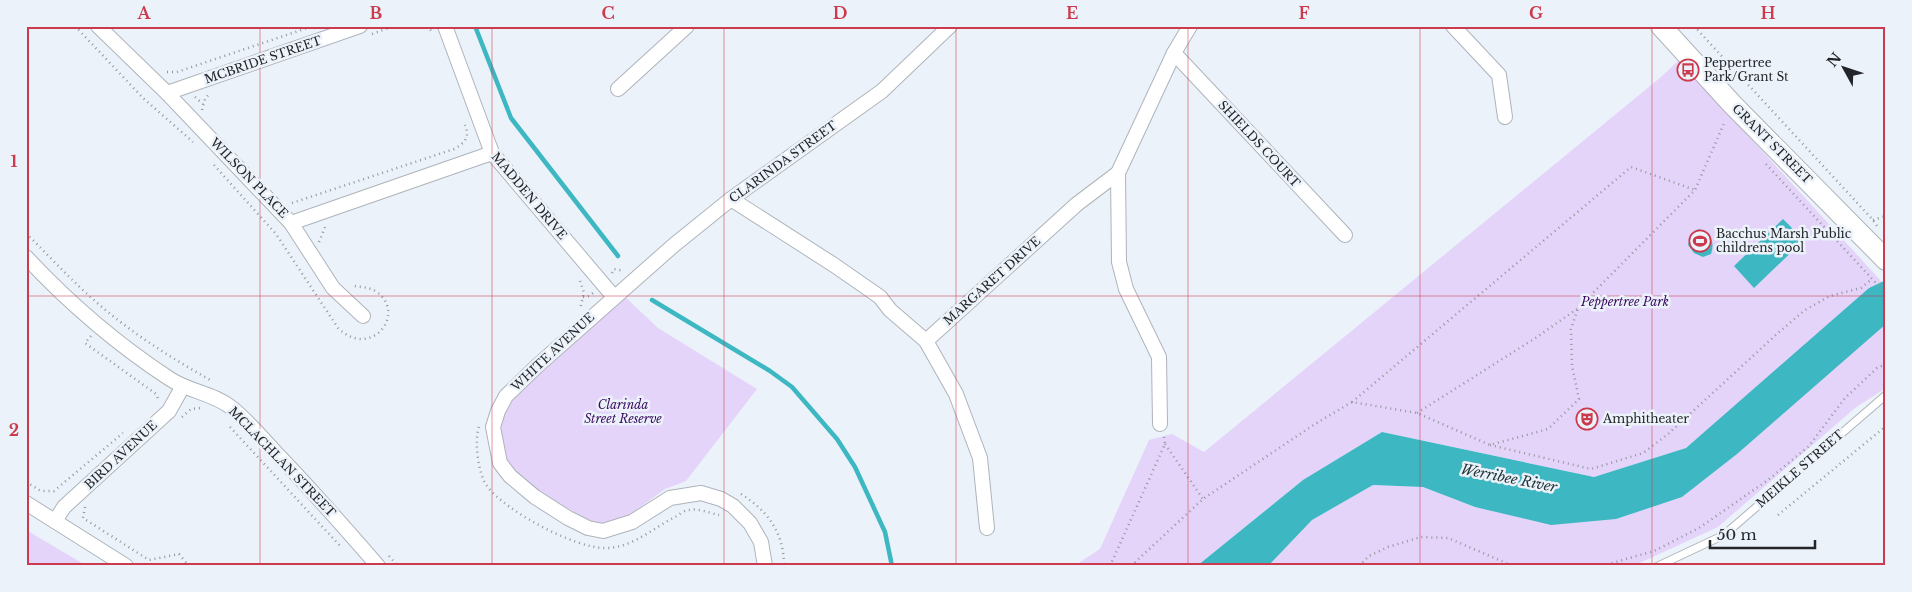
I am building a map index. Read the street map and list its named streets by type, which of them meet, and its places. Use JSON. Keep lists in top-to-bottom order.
{
  "streets": {
    "main road": ["GRANT STREET"],
    "street": [
      "MCBRIDE STREET",
      "SHIELDS COURT",
      "CLARINDA STREET",
      "WILSON PLACE",
      "MADDEN DRIVE",
      "MARGARET DRIVE",
      "WHITE AVENUE",
      "BIRD AVENUE",
      "MCLACHLAN STREET"
    ],
    "lane": ["MEIKLE STREET"]
  },
  "crossings": [
    ["MCBRIDE STREET", "WILSON PLACE"],
    ["SHIELDS COURT", "MARGARET DRIVE"],
    ["CLARINDA STREET", "MADDEN DRIVE"],
    ["CLARINDA STREET", "WHITE AVENUE"],
    ["WILSON PLACE", "MADDEN DRIVE"],
    ["MADDEN DRIVE", "WHITE AVENUE"],
    ["BIRD AVENUE", "MCLACHLAN STREET"]
  ],
  "water": ["Werribee River"],
  "parks": ["Peppertree Park", "Clarinda Street Reserve"],
  "places": {
    "bus stop": ["Peppertree Park/Grant St"],
    "sports": ["Bacchus Marsh Public childrens pool"],
    "theatre": ["Amphitheater"]
  },
  "scale_bar": "50 m",
  "north": "top left",
  "grid": {
    "columns": [
      "A",
      "B",
      "C",
      "D",
      "E",
      "F",
      "G",
      "H"
    ],
    "rows": ["1", "2"]
  }
}
